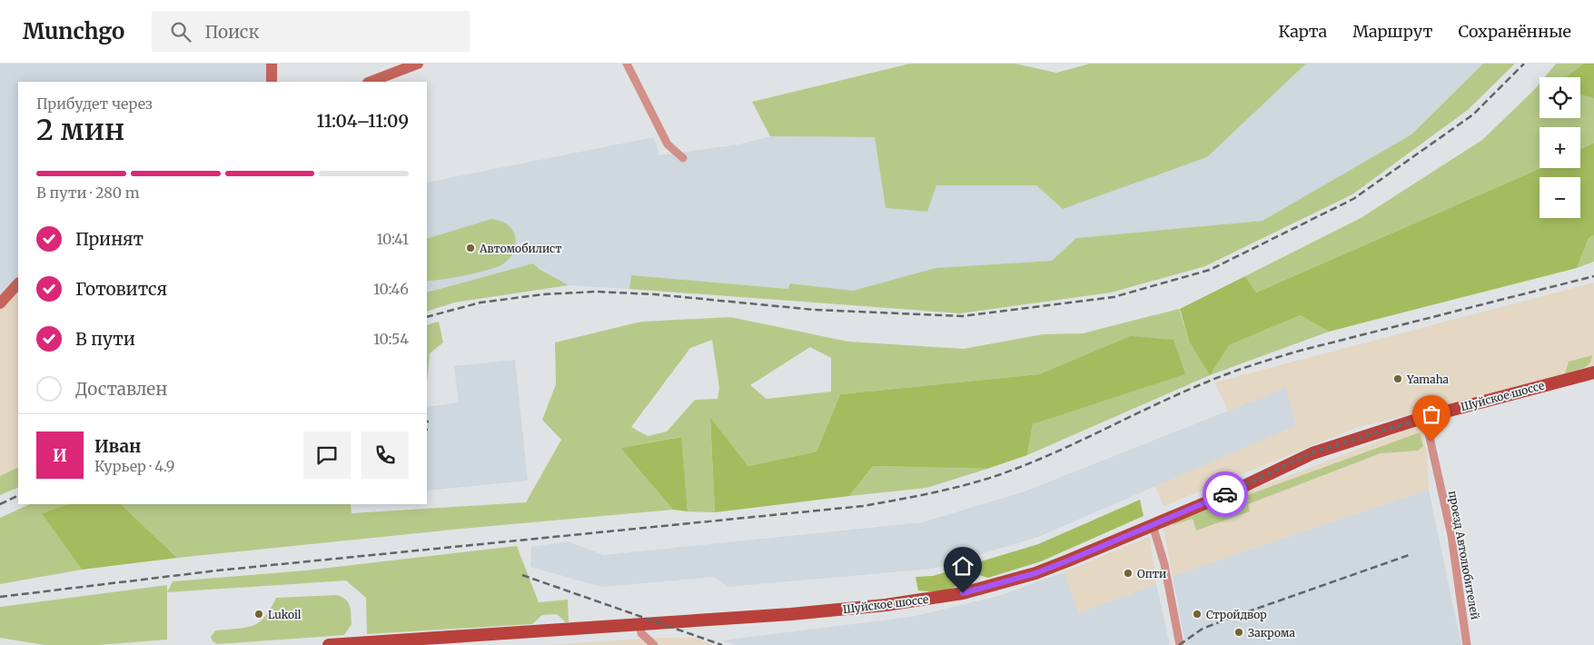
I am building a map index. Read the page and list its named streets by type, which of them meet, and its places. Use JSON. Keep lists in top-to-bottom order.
{
  "streets": {
    "main road": ["Шуйское шоссе"],
    "street": ["проезд Автолюбителей"]
  },
  "crossings": [
    ["Шуйское шоссе", "проезд Автолюбителей"]
  ],
  "places": [
    "Автомобилист",
    "Yamaha",
    "Опти",
    "Lukoil",
    "Стройдвор",
    "Закрома"
  ],
  "page": {
    "header": "Munchgo",
    "search": "Поиск",
    "nav": ["Карта", "Маршрут", "Сохранённые"],
    "map_buttons": ["+", "−"],
    "heading": ["2 мин", "Прибудет через", "11:04–11:09"],
    "panel": ["Иван", "Курьер · 4.9"],
    "bar": "В пути · 280 m",
    "list": [
      ["Принят", "10:41"],
      ["Готовится", "10:46"],
      ["В пути", "10:54"],
      "Доставлен"
    ],
    "round": "И"
  }
}
